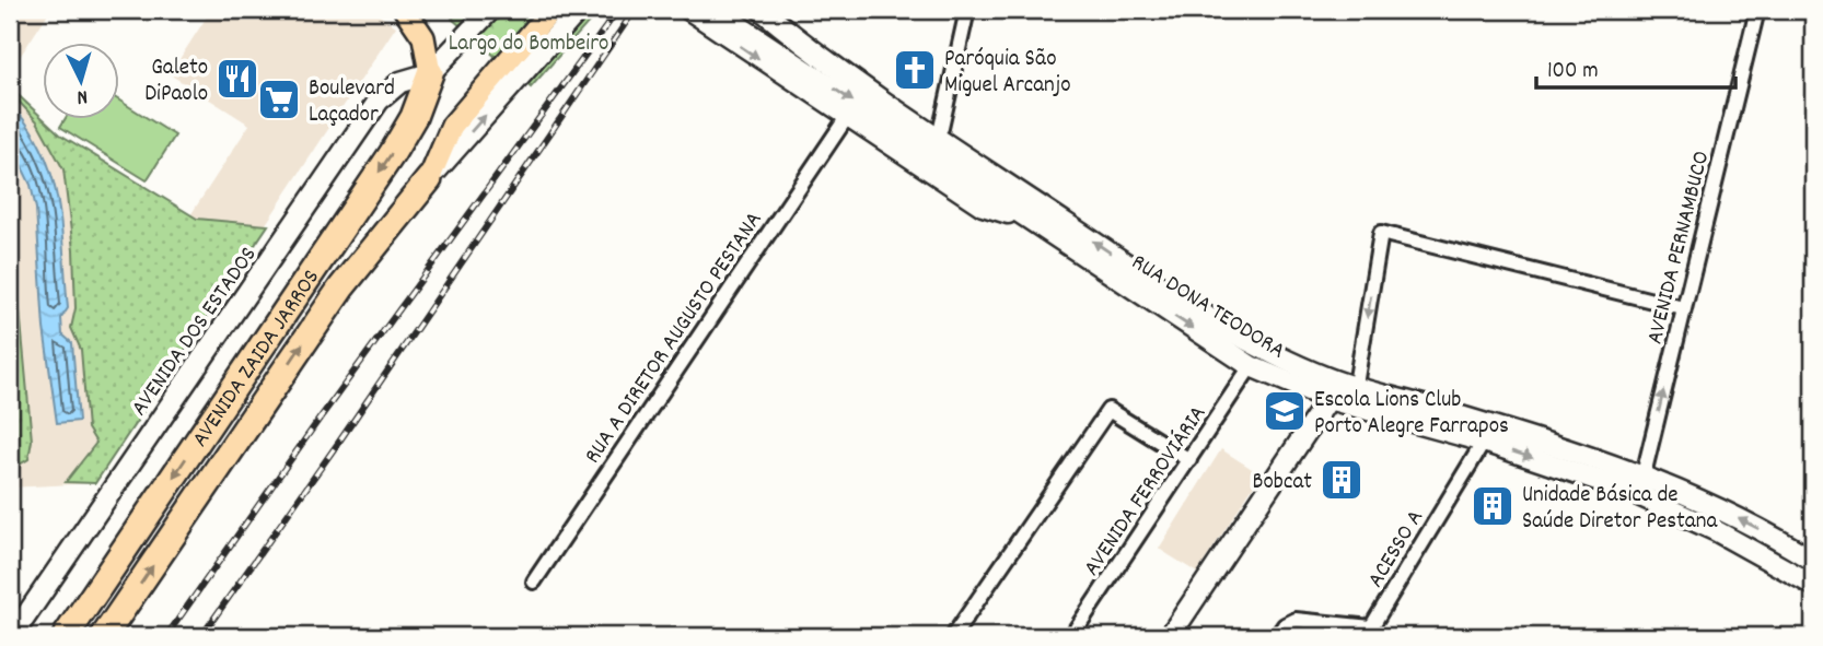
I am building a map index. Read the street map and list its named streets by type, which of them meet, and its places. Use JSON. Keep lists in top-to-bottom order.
{
  "streets": {
    "highway": ["AVENIDA ZAIDA JARROS"],
    "main road": ["RUA DONA TEODORA", "AVENIDA DOS ESTADOS"],
    "street": [
      "AVENIDA PERNAMBUCO",
      "RUA A DIRETOR AUGUSTO PESTANA",
      "AVENIDA FERROVIÁRIA",
      "ACESSO A"
    ]
  },
  "crossings": [
    ["AVENIDA PERNAMBUCO", "RUA DONA TEODORA"],
    ["RUA DONA TEODORA", "AVENIDA FERROVIÁRIA"],
    ["RUA DONA TEODORA", "ACESSO A"],
    ["AVENIDA DOS ESTADOS", "AVENIDA ZAIDA JARROS"]
  ],
  "parks": ["Largo do Bombeiro"],
  "places": {
    "church": ["Paróquia São Miguel Arcanjo"],
    "restaurant": ["Galeto DiPaolo"],
    "supermarket": ["Boulevard Laçador"],
    "school or university": ["Escola Lions Club Porto Alegre Farrapos"],
    "building": ["Bobcat", "Unidade Básica de Saúde Diretor Pestana"]
  },
  "scale_bar": "100 m",
  "north": "bottom"
}
